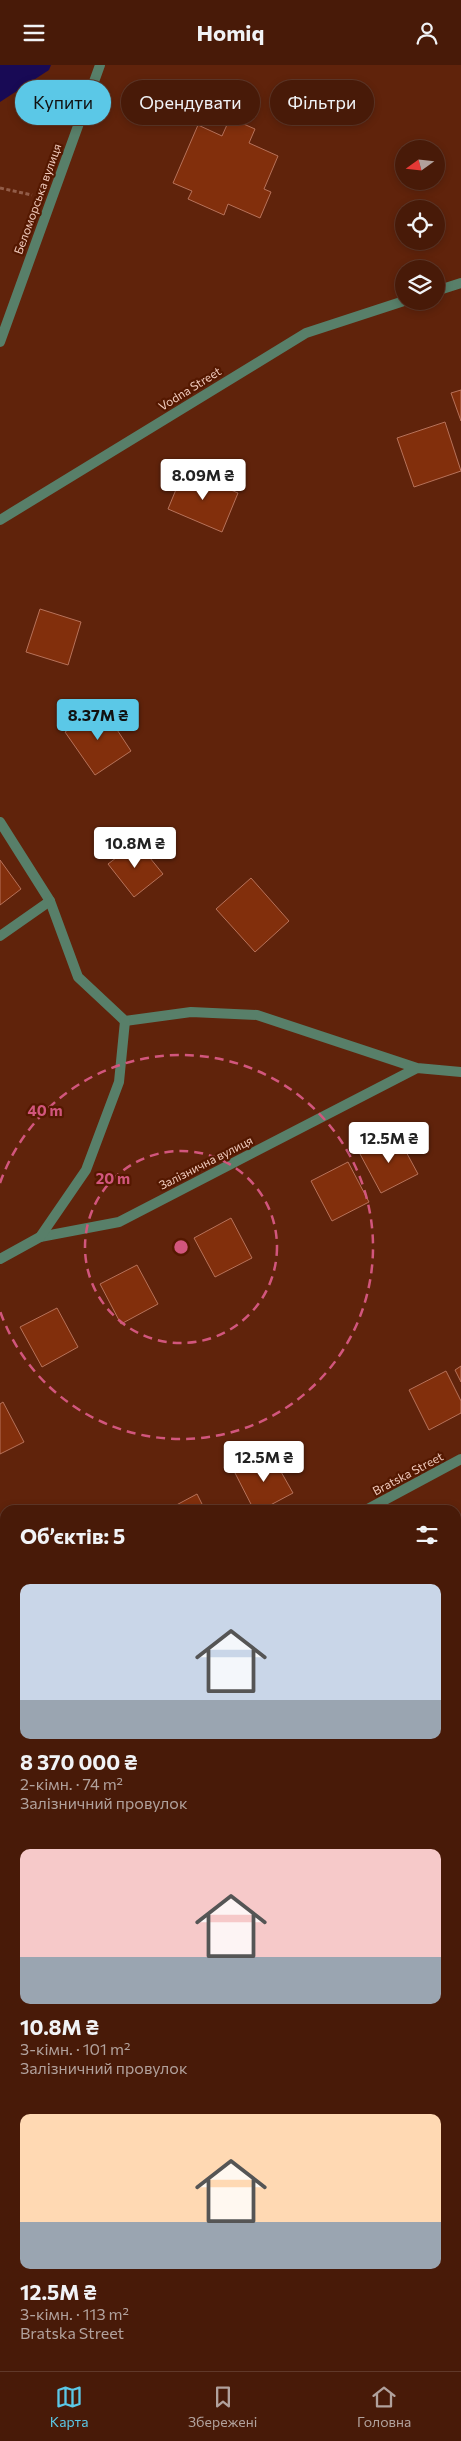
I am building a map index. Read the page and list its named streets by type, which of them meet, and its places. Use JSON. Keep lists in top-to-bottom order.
{
  "streets": {
    "street": [
      "Беломорська вулиця",
      "Vodna Street",
      "Залізнична вулиця",
      "Bratska Street"
    ]
  },
  "north": "left",
  "page": {
    "header": "Homiq",
    "chip": ["Купити", "Орендувати", "Фільтри"],
    "price": [
      "8.09M ₴",
      "8.37M ₴",
      "10.8M ₴",
      "12.5M ₴",
      "12.5M ₴"
    ],
    "heading": "Об’єктів: 5",
    "list": [
      {
        "name": "8 370 000 ₴",
        "note": "2-кімн. · 74 m² · Залізничний провулок"
      },
      {
        "name": "10.8M ₴",
        "note": "3-кімн. · 101 m² · Залізничний провулок"
      },
      {
        "name": "12.5M ₴",
        "note": "3-кімн. · 113 m² · Bratska Street"
      }
    ],
    "tabs": ["Карта", "Збережені", "Головна"]
  },
  "rings": ["40 m", "20 m"]
}
